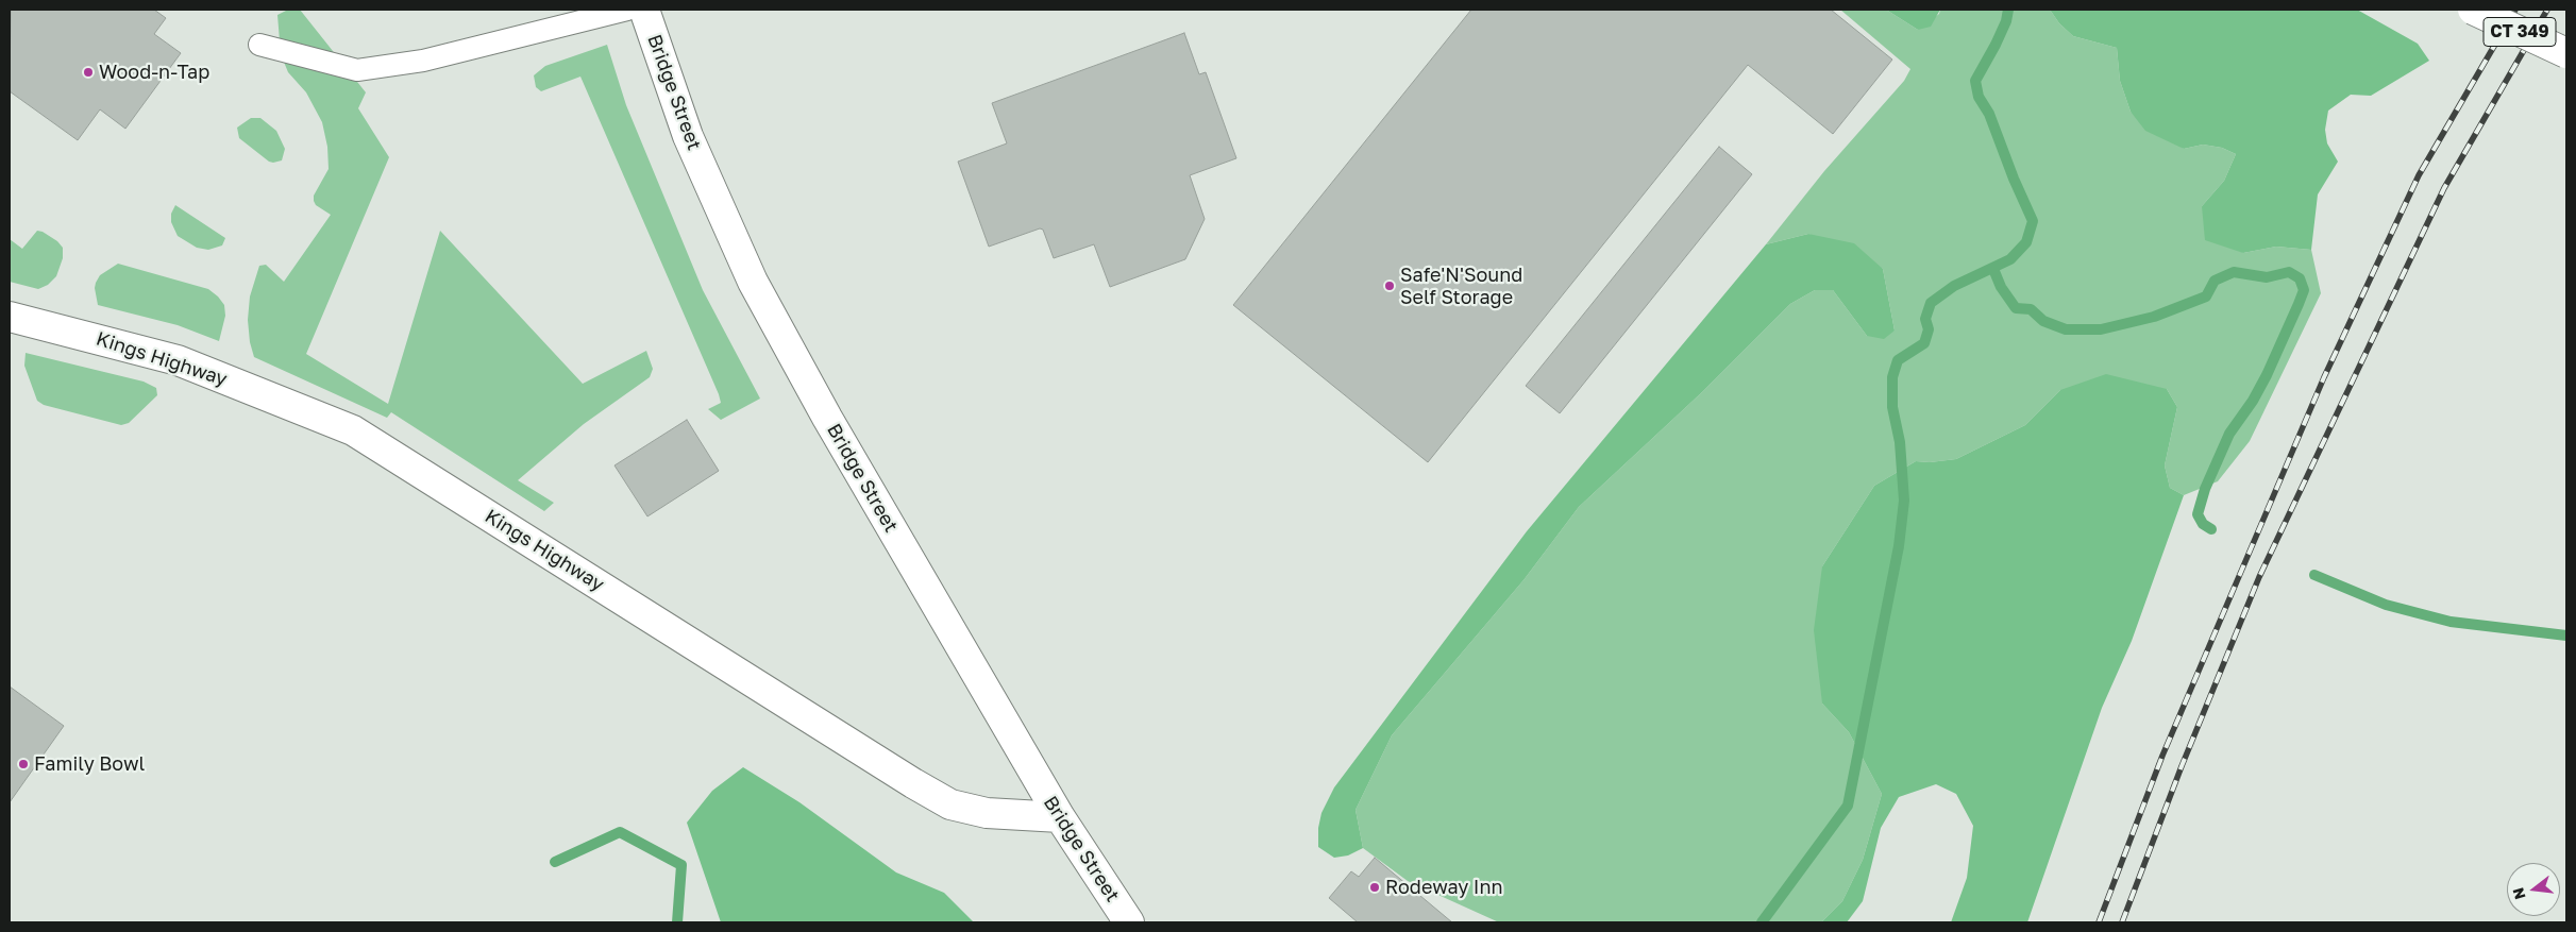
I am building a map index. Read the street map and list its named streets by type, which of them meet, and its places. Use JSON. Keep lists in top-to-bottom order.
{
  "streets": {
    "main road": ["CT 349", "Bridge Street", "Kings Highway"]
  },
  "crossings": [
    ["Bridge Street", "Kings Highway"]
  ],
  "places": [
    "Wood-n-Tap",
    "Safe'N'Sound Self Storage",
    "Family Bowl",
    "Rodeway Inn"
  ],
  "north": "left"
}
